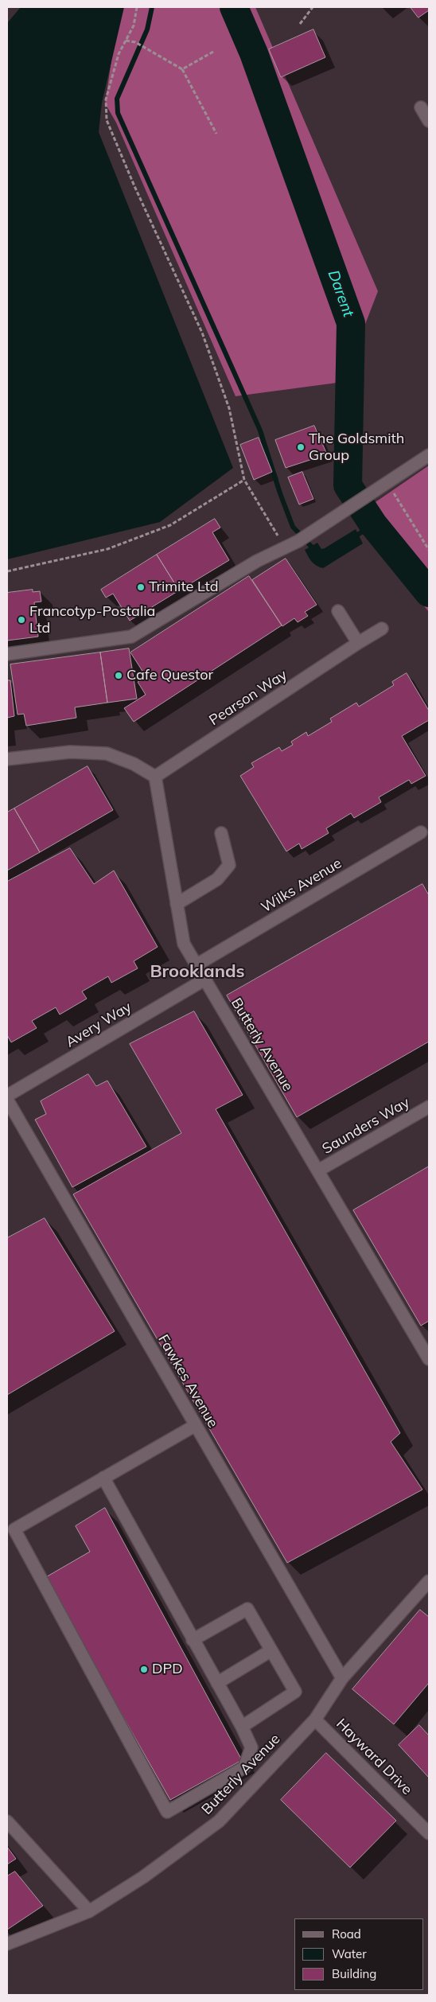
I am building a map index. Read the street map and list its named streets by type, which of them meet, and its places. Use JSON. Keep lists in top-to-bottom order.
{
  "streets": {
    "street": [
      "Pearson Way",
      "Wilks Avenue",
      "Avery Way",
      "Butterly Avenue",
      "Saunders Way",
      "Fawkes Avenue",
      "Hayward Drive"
    ]
  },
  "crossings": [
    ["Pearson Way", "Butterly Avenue"],
    ["Wilks Avenue", "Butterly Avenue"],
    ["Avery Way", "Butterly Avenue"],
    ["Butterly Avenue", "Saunders Way"],
    ["Butterly Avenue", "Fawkes Avenue"],
    ["Butterly Avenue", "Hayward Drive"]
  ],
  "districts": ["Brooklands"],
  "water": ["Darent"],
  "places": [
    "The Goldsmith Group",
    "Trimite Ltd",
    "Francotyp-Postalia Ltd",
    "Cafe Questor",
    "DPD"
  ],
  "legend": ["Road", "Water", "Building"]
}
